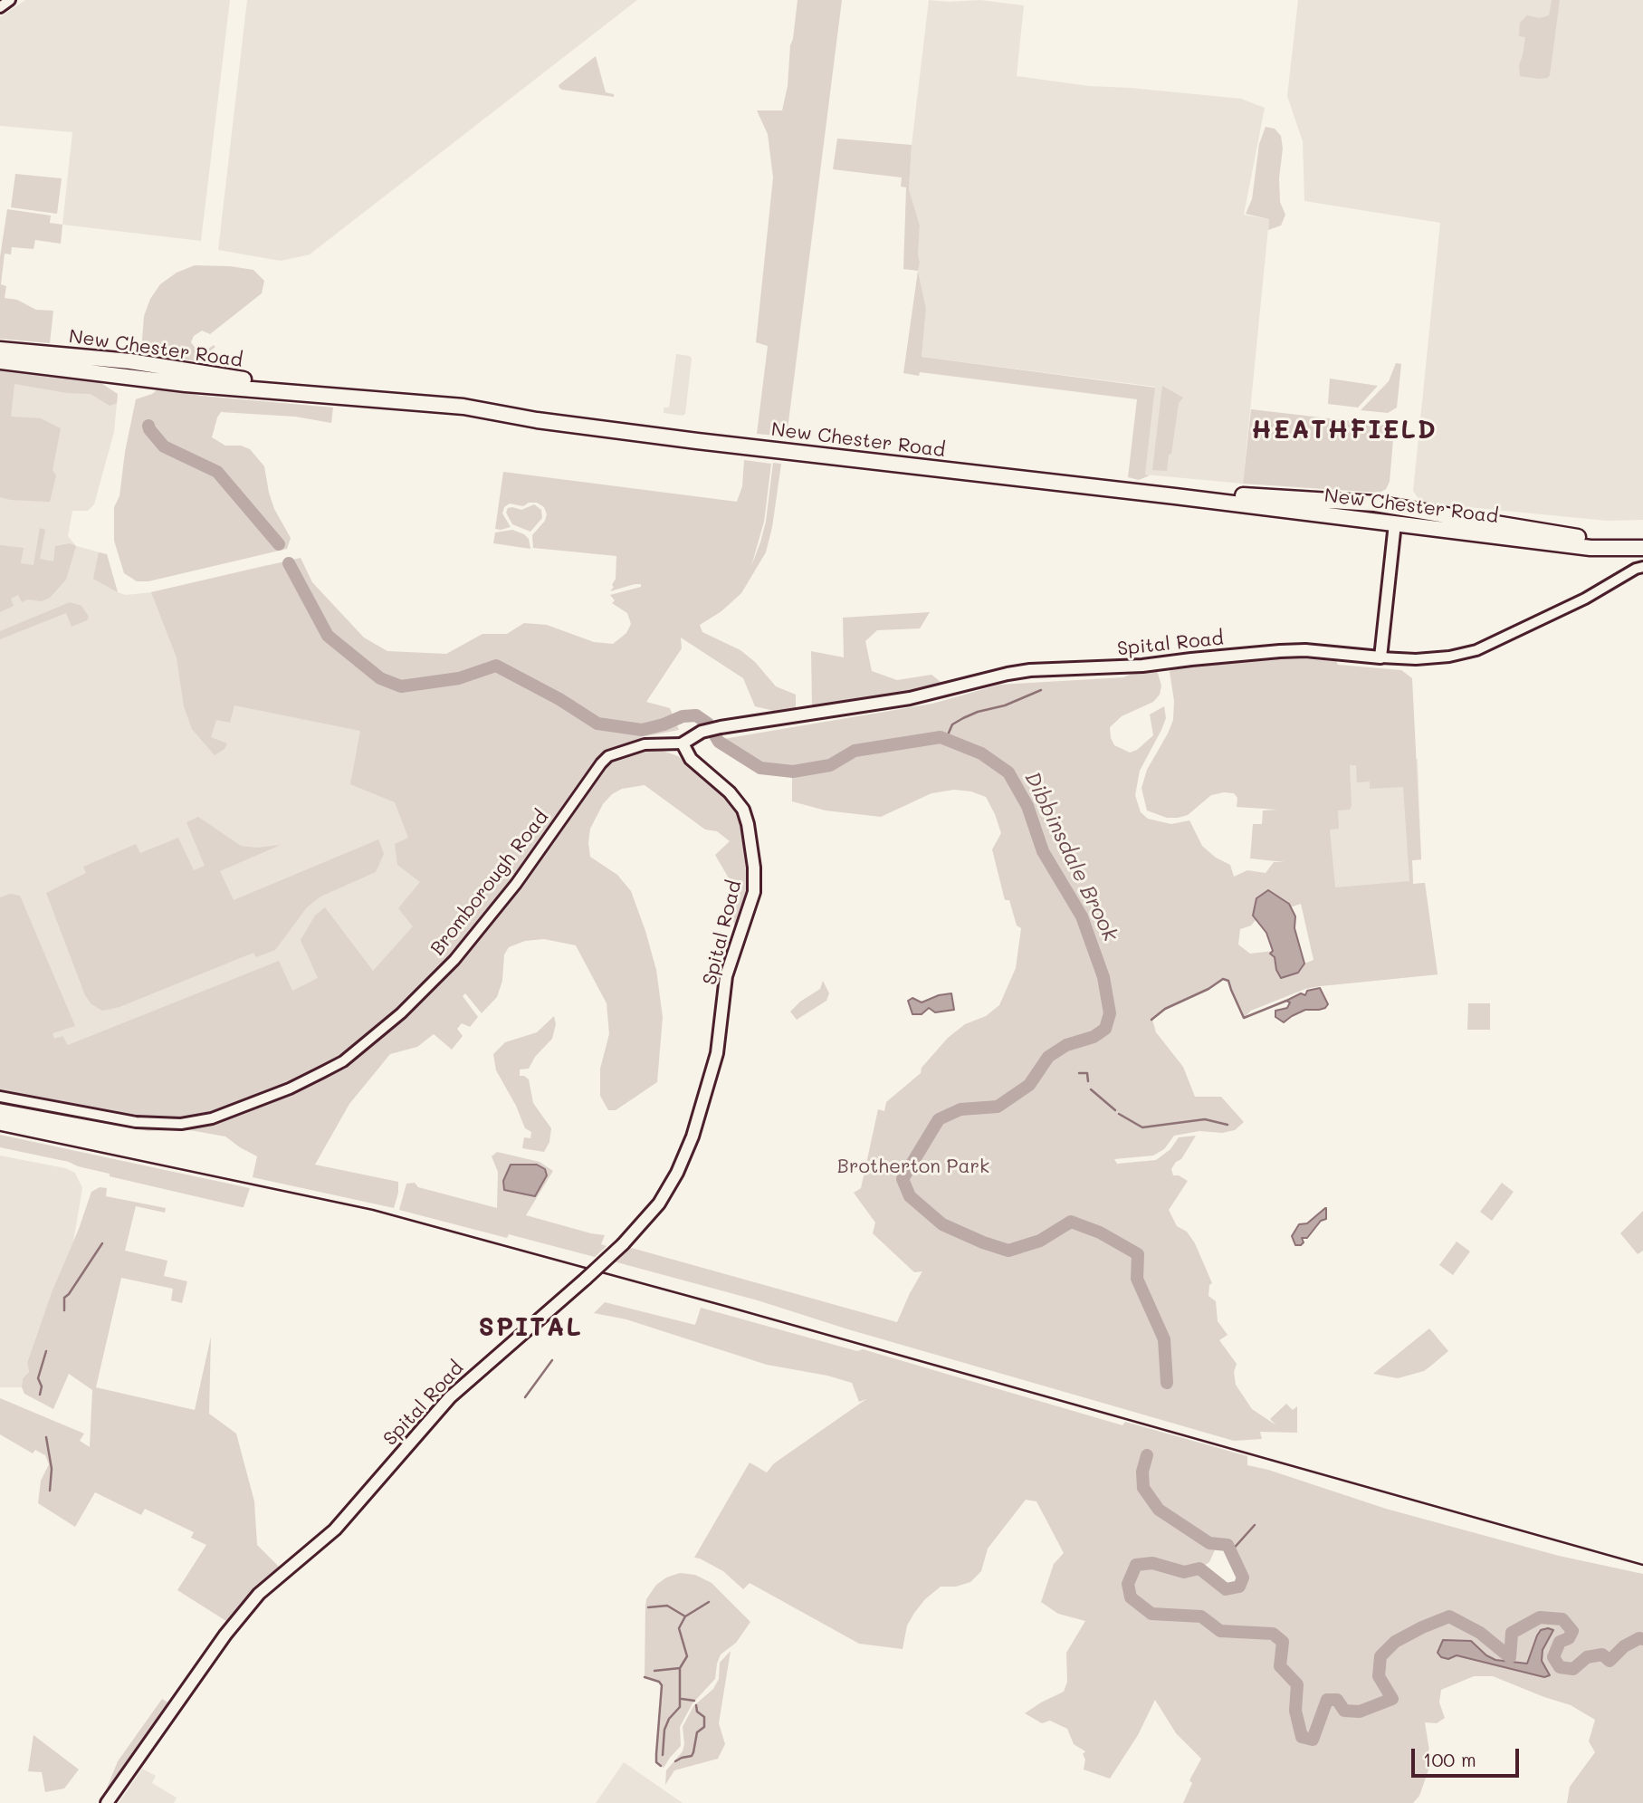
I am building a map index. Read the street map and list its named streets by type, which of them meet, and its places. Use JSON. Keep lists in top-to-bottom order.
{
  "streets": {
    "highway": ["New Chester Road"],
    "main road": ["Spital Road"],
    "street": ["Bromborough Road"]
  },
  "crossings": [
    ["Spital Road", "Bromborough Road"]
  ],
  "districts": ["HEATHFIELD", "SPITAL"],
  "water": ["Dibbinsdale Brook"],
  "parks": ["Brotherton Park"],
  "scale_bar": "100 m"
}
